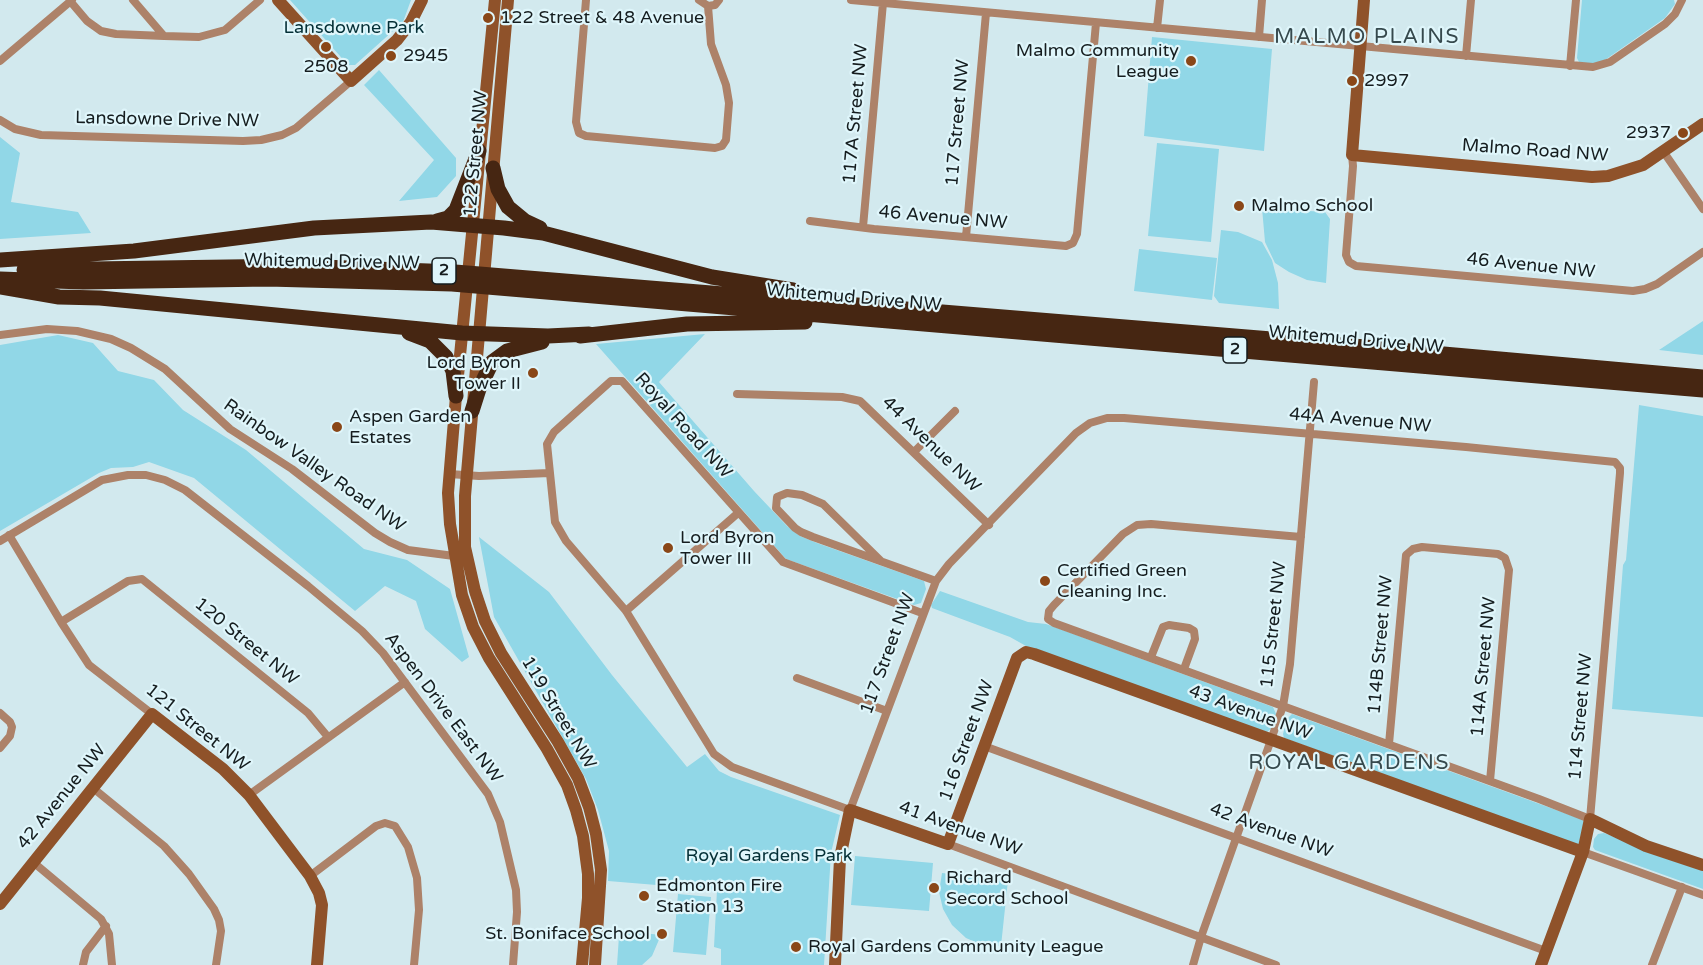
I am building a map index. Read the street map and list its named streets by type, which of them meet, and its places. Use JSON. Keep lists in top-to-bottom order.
{
  "streets": {
    "highway": ["Whitemud Drive NW", "2"],
    "street": [
      "117A Street NW",
      "Lansdowne Drive NW",
      "117 Street NW",
      "Malmo Road NW",
      "122 Street NW",
      "46 Avenue NW",
      "44A Avenue NW",
      "Royal Road NW",
      "44 Avenue NW",
      "Rainbow Valley Road NW",
      "115 Street NW",
      "120 Street NW",
      "114B Street NW",
      "114A Street NW",
      "Aspen Drive East NW",
      "119 Street NW",
      "43 Avenue NW",
      "114 Street NW",
      "121 Street NW",
      "116 Street NW",
      "42 Avenue NW",
      "41 Avenue NW"
    ]
  },
  "crossings": [
    ["117A Street NW", "46 Avenue NW"],
    ["117 Street NW", "46 Avenue NW"],
    ["117 Street NW", "44A Avenue NW"],
    ["117 Street NW", "Royal Road NW"],
    ["117 Street NW", "44 Avenue NW"],
    ["117 Street NW", "41 Avenue NW"],
    ["Malmo Road NW", "46 Avenue NW"],
    ["122 Street NW", "119 Street NW"],
    ["44A Avenue NW", "115 Street NW"],
    ["44A Avenue NW", "114 Street NW"],
    ["Royal Road NW", "41 Avenue NW"],
    ["Rainbow Valley Road NW", "119 Street NW"],
    ["115 Street NW", "43 Avenue NW"],
    ["115 Street NW", "42 Avenue NW"],
    ["115 Street NW", "41 Avenue NW"],
    ["120 Street NW", "121 Street NW"],
    ["114B Street NW", "114A Street NW"],
    ["114B Street NW", "43 Avenue NW"],
    ["114A Street NW", "43 Avenue NW"],
    ["Aspen Drive East NW", "121 Street NW"],
    ["43 Avenue NW", "114 Street NW"],
    ["43 Avenue NW", "116 Street NW"],
    ["114 Street NW", "42 Avenue NW"],
    ["121 Street NW", "42 Avenue NW"],
    ["116 Street NW", "42 Avenue NW"],
    ["116 Street NW", "41 Avenue NW"]
  ],
  "districts": ["MALMO PLAINS", "ROYAL GARDENS"],
  "parks": ["Lansdowne Park", "Royal Gardens Park"],
  "places": [
    "122 Street & 48 Avenue",
    "2508",
    "2945",
    "Malmo Community League",
    "2997",
    "2937",
    "Malmo School",
    "Lord Byron Tower II",
    "Aspen Garden Estates",
    "Lord Byron Tower III",
    "Certified Green Cleaning Inc.",
    "Richard Secord School",
    "Edmonton Fire Station 13",
    "St. Boniface School",
    "Royal Gardens Community League"
  ]
}
